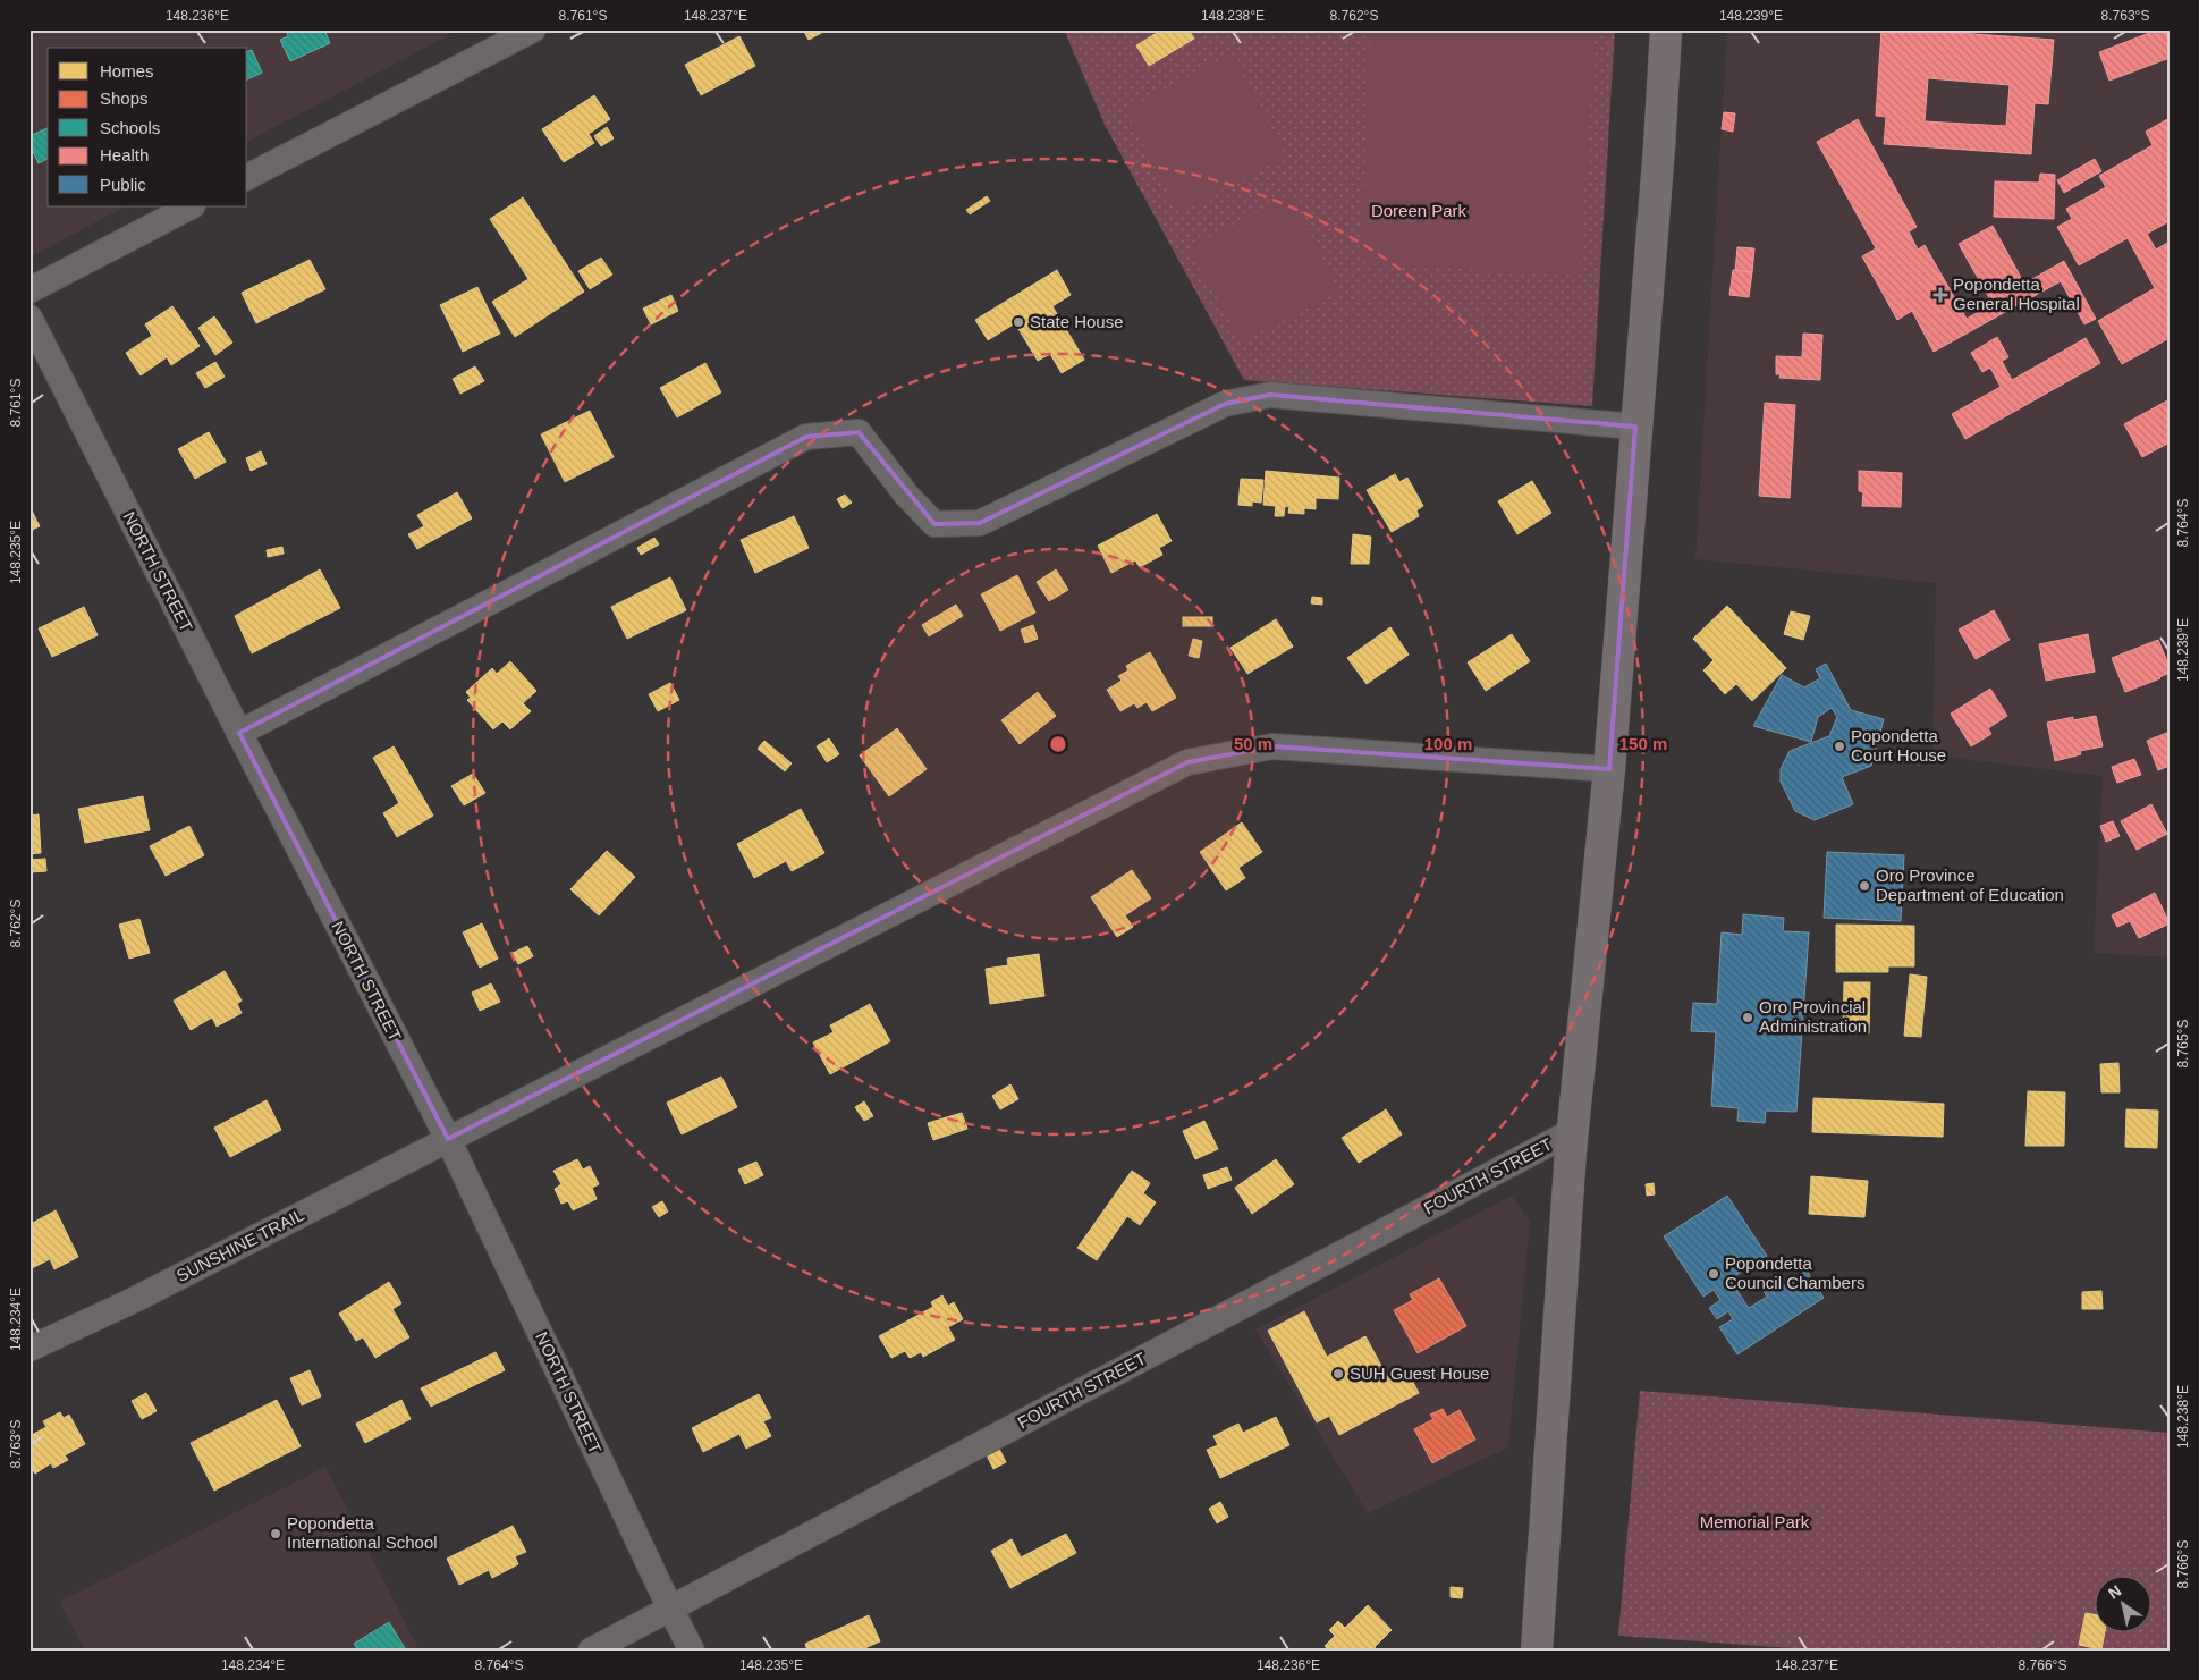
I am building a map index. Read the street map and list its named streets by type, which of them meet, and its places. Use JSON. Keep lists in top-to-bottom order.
{
  "streets": {
    "street": ["NORTH STREET", "FOURTH STREET", "SUNSHINE TRAIL"]
  },
  "crossings": [
    ["NORTH STREET", "FOURTH STREET"],
    ["NORTH STREET", "SUNSHINE TRAIL"]
  ],
  "parks": ["Doreen Park", "Memorial Park"],
  "places": {
    "health": ["Popondetta General Hospital"],
    "other": [
      "State House",
      "Popondetta Court House",
      "Oro Province Department of Education",
      "Oro Provincial Administration",
      "Popondetta Council Chambers",
      "SUH Guest House",
      "Popondetta International School"
    ]
  },
  "legend": [
    "Homes",
    "Shops",
    "Schools",
    "Health",
    "Public"
  ],
  "north": "top left",
  "coordinates": [
    "148.236°E",
    "8.761°S",
    "148.237°E",
    "148.238°E",
    "8.762°S",
    "148.239°E",
    "8.763°S",
    "8.764°S",
    "148.235°E",
    "8.765°S",
    "148.234°E",
    "8.766°S"
  ],
  "rings": ["50 m", "100 m", "150 m"]
}
